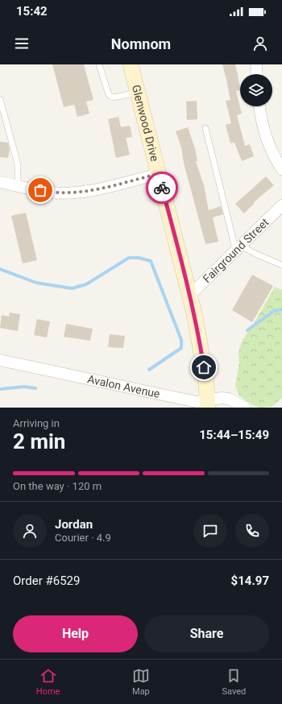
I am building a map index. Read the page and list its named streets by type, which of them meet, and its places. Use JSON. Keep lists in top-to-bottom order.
{
  "streets": {
    "street": ["Glenwood Drive", "Fairground Street", "Avalon Avenue"]
  },
  "crossings": [
    ["Glenwood Drive", "Fairground Street"],
    ["Glenwood Drive", "Avalon Avenue"]
  ],
  "page": {
    "status": "15:42",
    "header": "Nomnom",
    "heading": ["2 min", "Arriving in", "15:44–15:49"],
    "panel": [
      "Jordan",
      "Courier · 4.9",
      "Order #6529",
      "$14.97"
    ],
    "bar": "On the way · 120 m",
    "buttons": ["Help", "Share"],
    "tabs": ["Home", "Map", "Saved"]
  }
}
